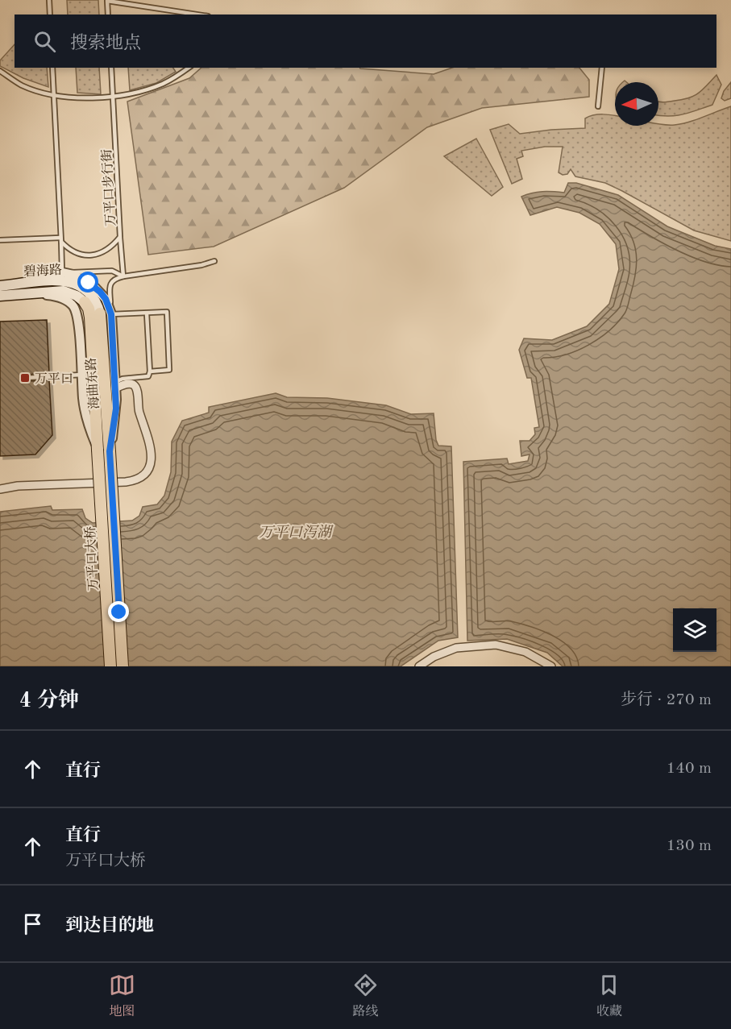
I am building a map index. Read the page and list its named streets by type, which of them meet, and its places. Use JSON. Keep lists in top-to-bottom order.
{
  "streets": {
    "main road": ["碧海路", "海曲东路", "万平口大桥"],
    "lane": ["万平口步行街"]
  },
  "crossings": [
    ["碧海路", "海曲东路"],
    ["海曲东路", "万平口大桥"]
  ],
  "water": ["万平口泻湖"],
  "places": {
    "transit": ["万平口"]
  },
  "north": "left",
  "page": {
    "search": "搜索地点",
    "heading": ["4 分钟", "步行 · 270 m"],
    "list": [
      ["直行", "140 m"],
      ["直行", "万平口大桥", "130 m"],
      "到达目的地"
    ],
    "nav": ["地图", "路线", "收藏"]
  }
}
